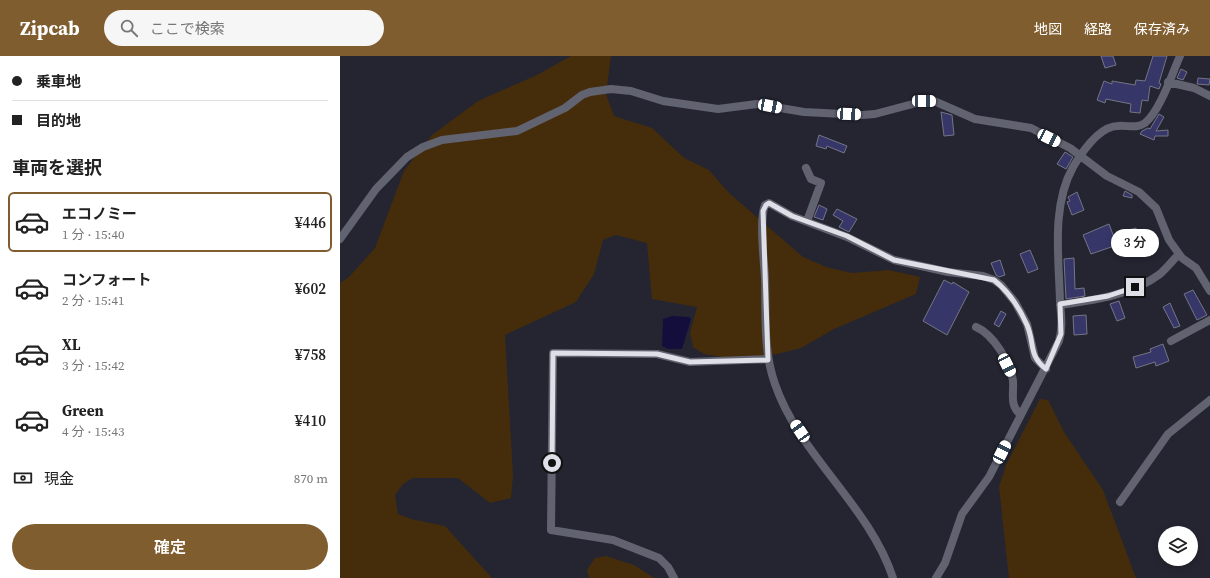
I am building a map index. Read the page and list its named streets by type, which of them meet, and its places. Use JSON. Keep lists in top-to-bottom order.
{
  "page": {
    "header": "Zipcab",
    "search": "ここで検索",
    "nav": ["地図", "経路", "保存済み"],
    "banner": ["乗車地", "目的地"],
    "heading": "車両を選択",
    "list": [
      {
        "name": "エコノミー",
        "note": "1 分 · 15:40",
        "value": "¥446"
      },
      {
        "name": "コンフォート",
        "note": "2 分 · 15:41",
        "value": "¥602"
      },
      {
        "name": "XL",
        "note": "3 分 · 15:42",
        "value": "¥758"
      },
      {
        "name": "Green",
        "note": "4 分 · 15:43",
        "value": "¥410"
      }
    ],
    "bubble": "3 分",
    "pay": ["現金", "870 m"],
    "buttons": "確定"
  }
}
